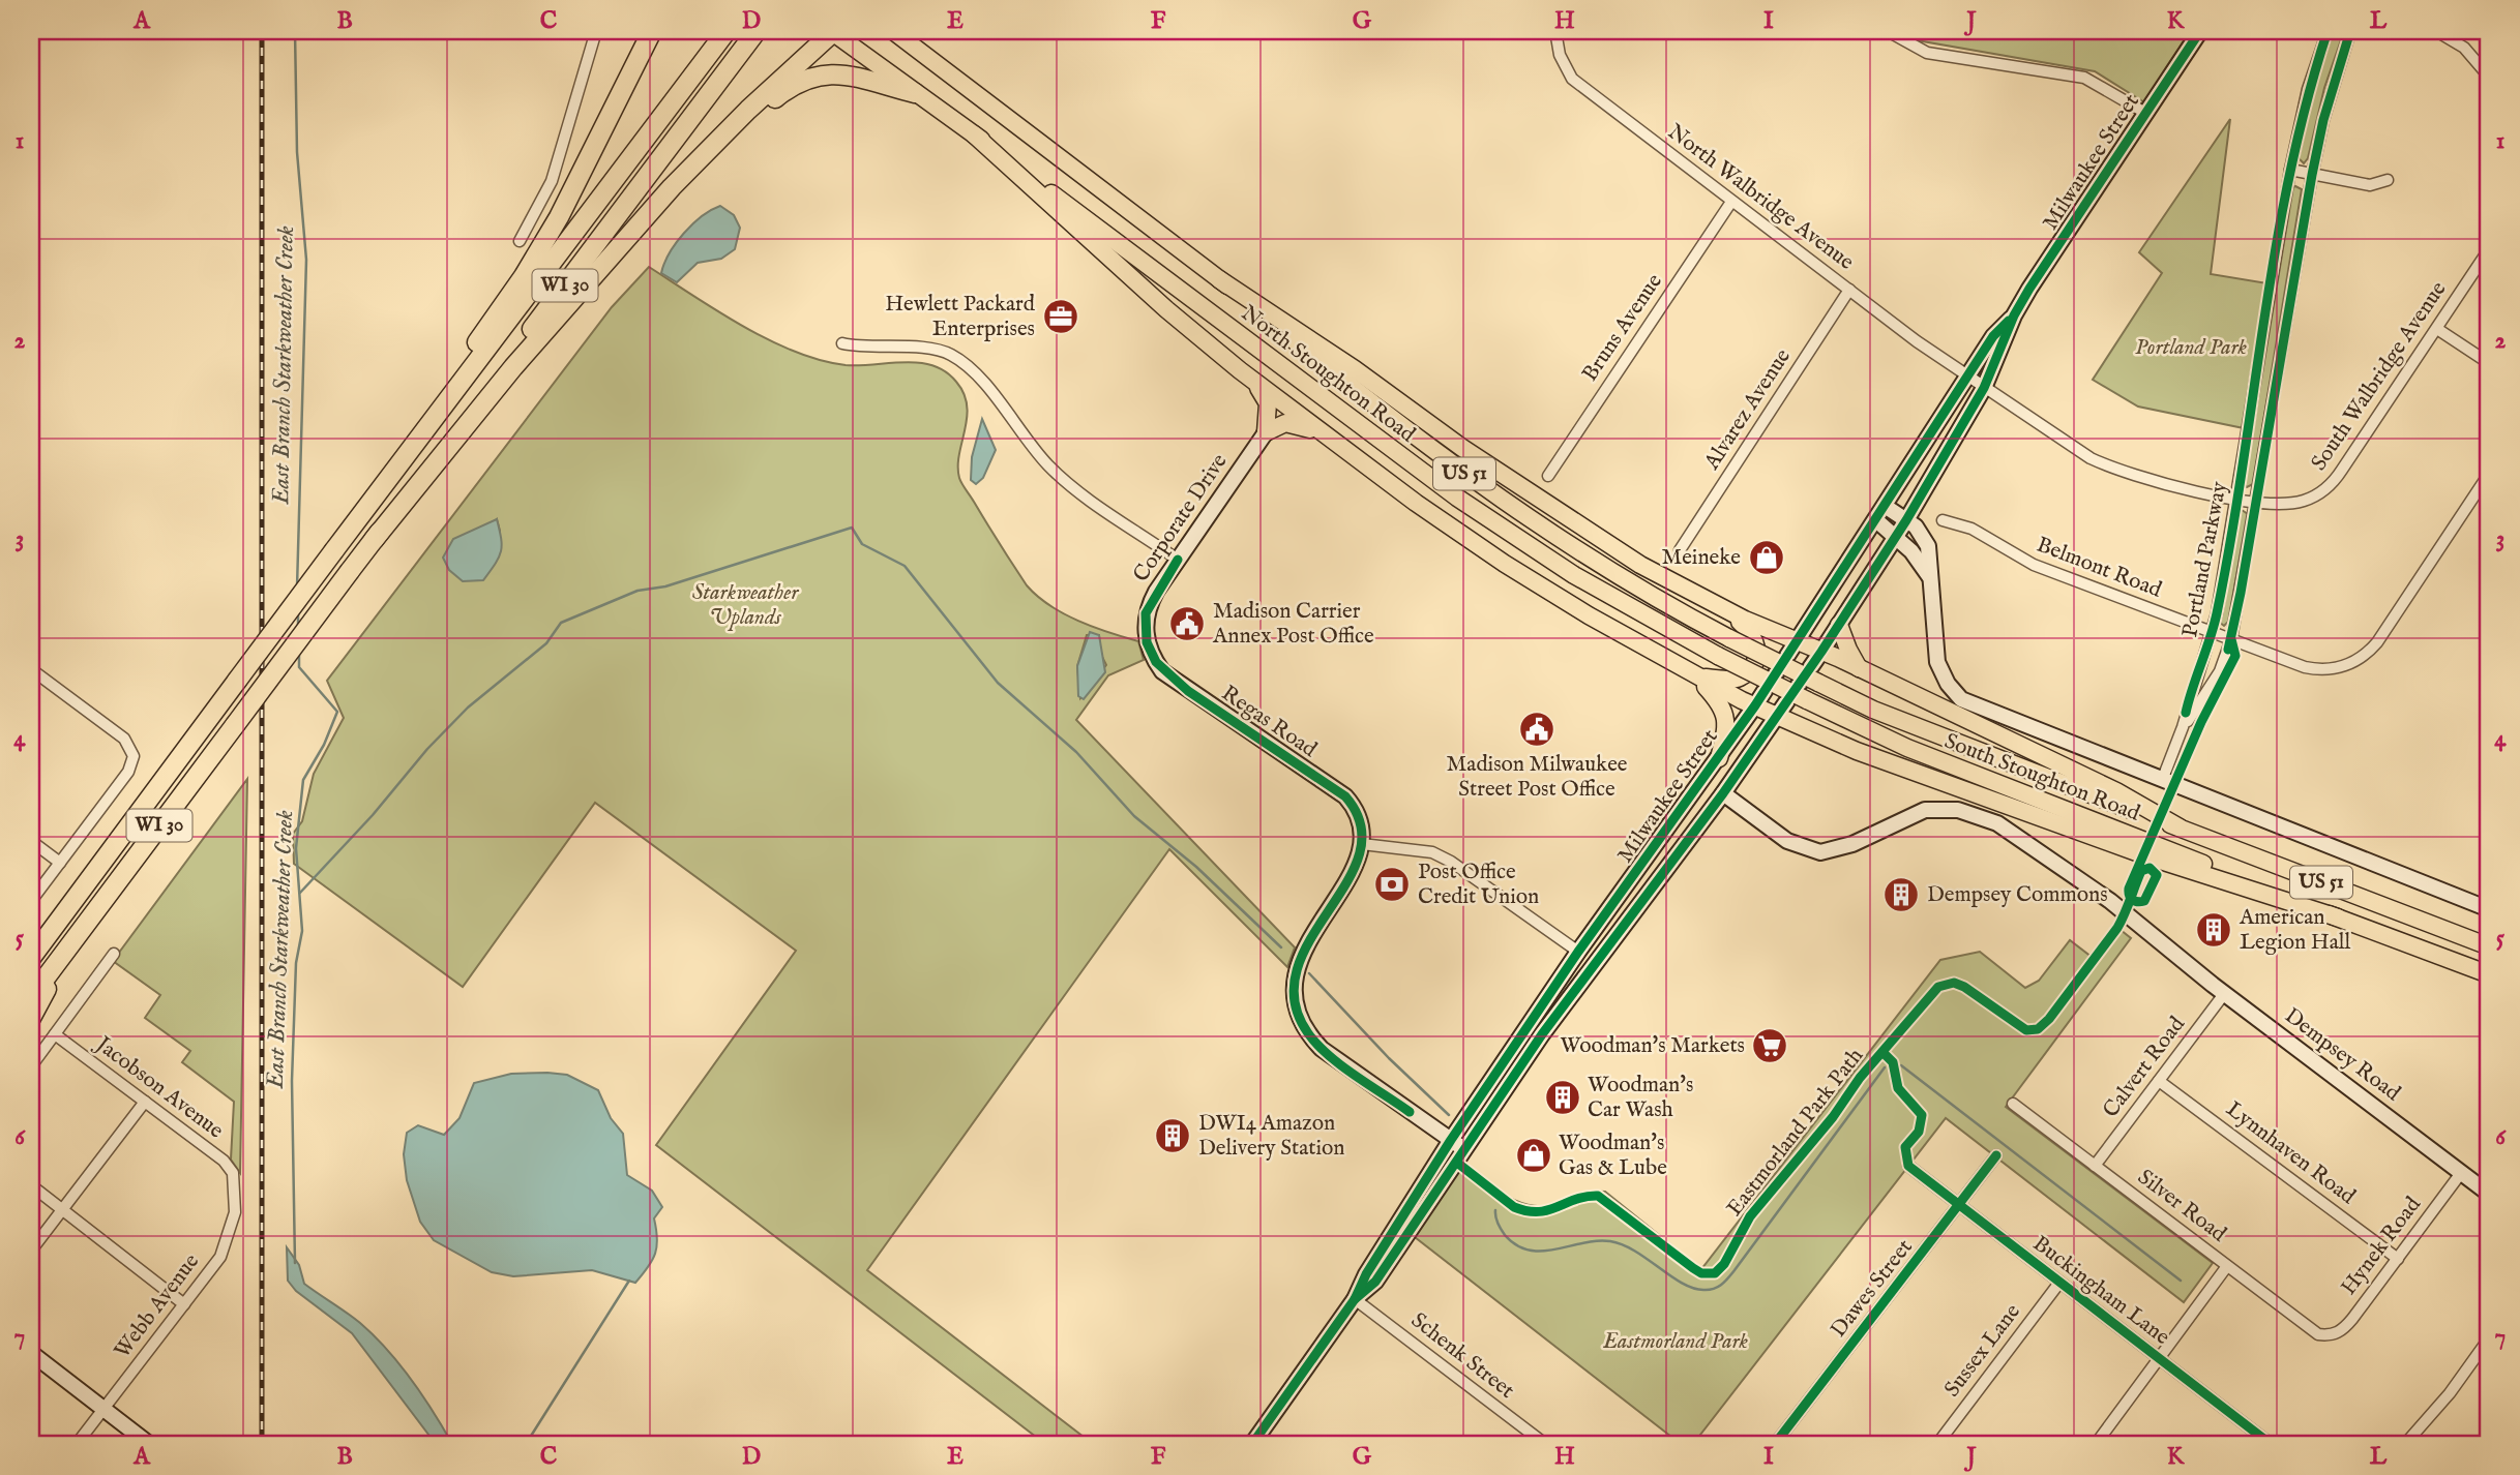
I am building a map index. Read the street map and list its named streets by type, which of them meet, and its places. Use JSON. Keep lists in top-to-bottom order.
{
  "streets": {
    "highway": ["WI 30"],
    "main road": ["North Stoughton Road", "US 51", "South Stoughton Road"],
    "street": [
      "Milwaukee Street",
      "North Walbridge Avenue",
      "Bruns Avenue",
      "South Walbridge Avenue",
      "Alvarez Avenue",
      "Corporate Drive",
      "Portland Parkway",
      "Belmont Road",
      "Regas Road",
      "Dempsey Road",
      "Calvert Road",
      "Jacobson Avenue",
      "Lynnhaven Road",
      "Silver Road",
      "Hynek Road",
      "Dawes Street",
      "Buckingham Lane",
      "Webb Avenue",
      "Sussex Lane",
      "Schenk Street"
    ],
    "cycle path": ["Eastmorland Park Path"]
  },
  "crossings": [
    ["Milwaukee Street", "North Walbridge Avenue"],
    ["Milwaukee Street", "South Walbridge Avenue"],
    ["Milwaukee Street", "Dempsey Road"],
    ["Milwaukee Street", "Schenk Street"],
    ["North Walbridge Avenue", "Bruns Avenue"],
    ["North Walbridge Avenue", "South Walbridge Avenue"],
    ["North Walbridge Avenue", "Alvarez Avenue"],
    ["North Stoughton Road", "South Stoughton Road"],
    ["South Walbridge Avenue", "Portland Parkway"],
    ["Corporate Drive", "Regas Road"],
    ["Portland Parkway", "Belmont Road"],
    ["Dempsey Road", "Calvert Road"],
    ["Dempsey Road", "Hynek Road"],
    ["Calvert Road", "Lynnhaven Road"],
    ["Calvert Road", "Silver Road"],
    ["Jacobson Avenue", "Webb Avenue"],
    ["Lynnhaven Road", "Hynek Road"],
    ["Silver Road", "Hynek Road"],
    ["Dawes Street", "Buckingham Lane"],
    ["Buckingham Lane", "Sussex Lane"]
  ],
  "water": ["East Branch Starkweather Creek"],
  "parks": ["Portland Park", "Starkweather Uplands", "Eastmorland Park"],
  "places": {
    "office": ["Hewlett Packard Enterprises"],
    "shop": ["Meineke", "Woodman's Gas & Lube"],
    "public building": ["Madison Carrier Annex Post Office", "Madison Milwaukee Street Post Office"],
    "bank": ["Post Office Credit Union"],
    "building": [
      "Dempsey Commons",
      "American Legion Hall",
      "Woodman's Car Wash",
      "DWI4 Amazon Delivery Station"
    ],
    "supermarket": ["Woodman's Markets"]
  },
  "grid": {
    "columns": [
      "A",
      "B",
      "C",
      "D",
      "E",
      "F",
      "G",
      "H",
      "I",
      "J",
      "K",
      "L"
    ],
    "rows": [
      "1",
      "2",
      "3",
      "4",
      "5",
      "6",
      "7"
    ]
  }
}
